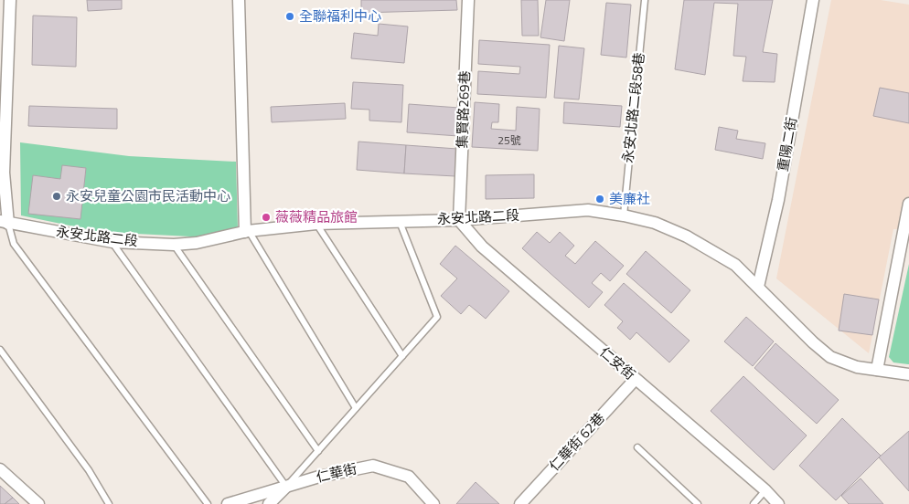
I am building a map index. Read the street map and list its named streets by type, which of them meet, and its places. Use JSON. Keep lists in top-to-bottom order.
{
  "streets": {
    "street": [
      "集賢路269巷",
      "重陽二街",
      "永安北路二段",
      "仁安街",
      "仁華街 62巷",
      "仁華街"
    ],
    "lane": ["永安北路二段58巷"]
  },
  "crossings": [
    ["永安北路二段58巷", "永安北路二段"],
    ["集賢路269巷", "永安北路二段"],
    ["集賢路269巷", "仁安街"],
    ["重陽二街", "永安北路二段"],
    ["永安北路二段", "仁安街"],
    ["仁安街", "仁華街 62巷"]
  ],
  "places": [
    "全聯福利中心",
    "永安兒童公園市民活動中心",
    "美廉社",
    "薇薇精品旅館"
  ],
  "house_numbers": ["25號"]
}
